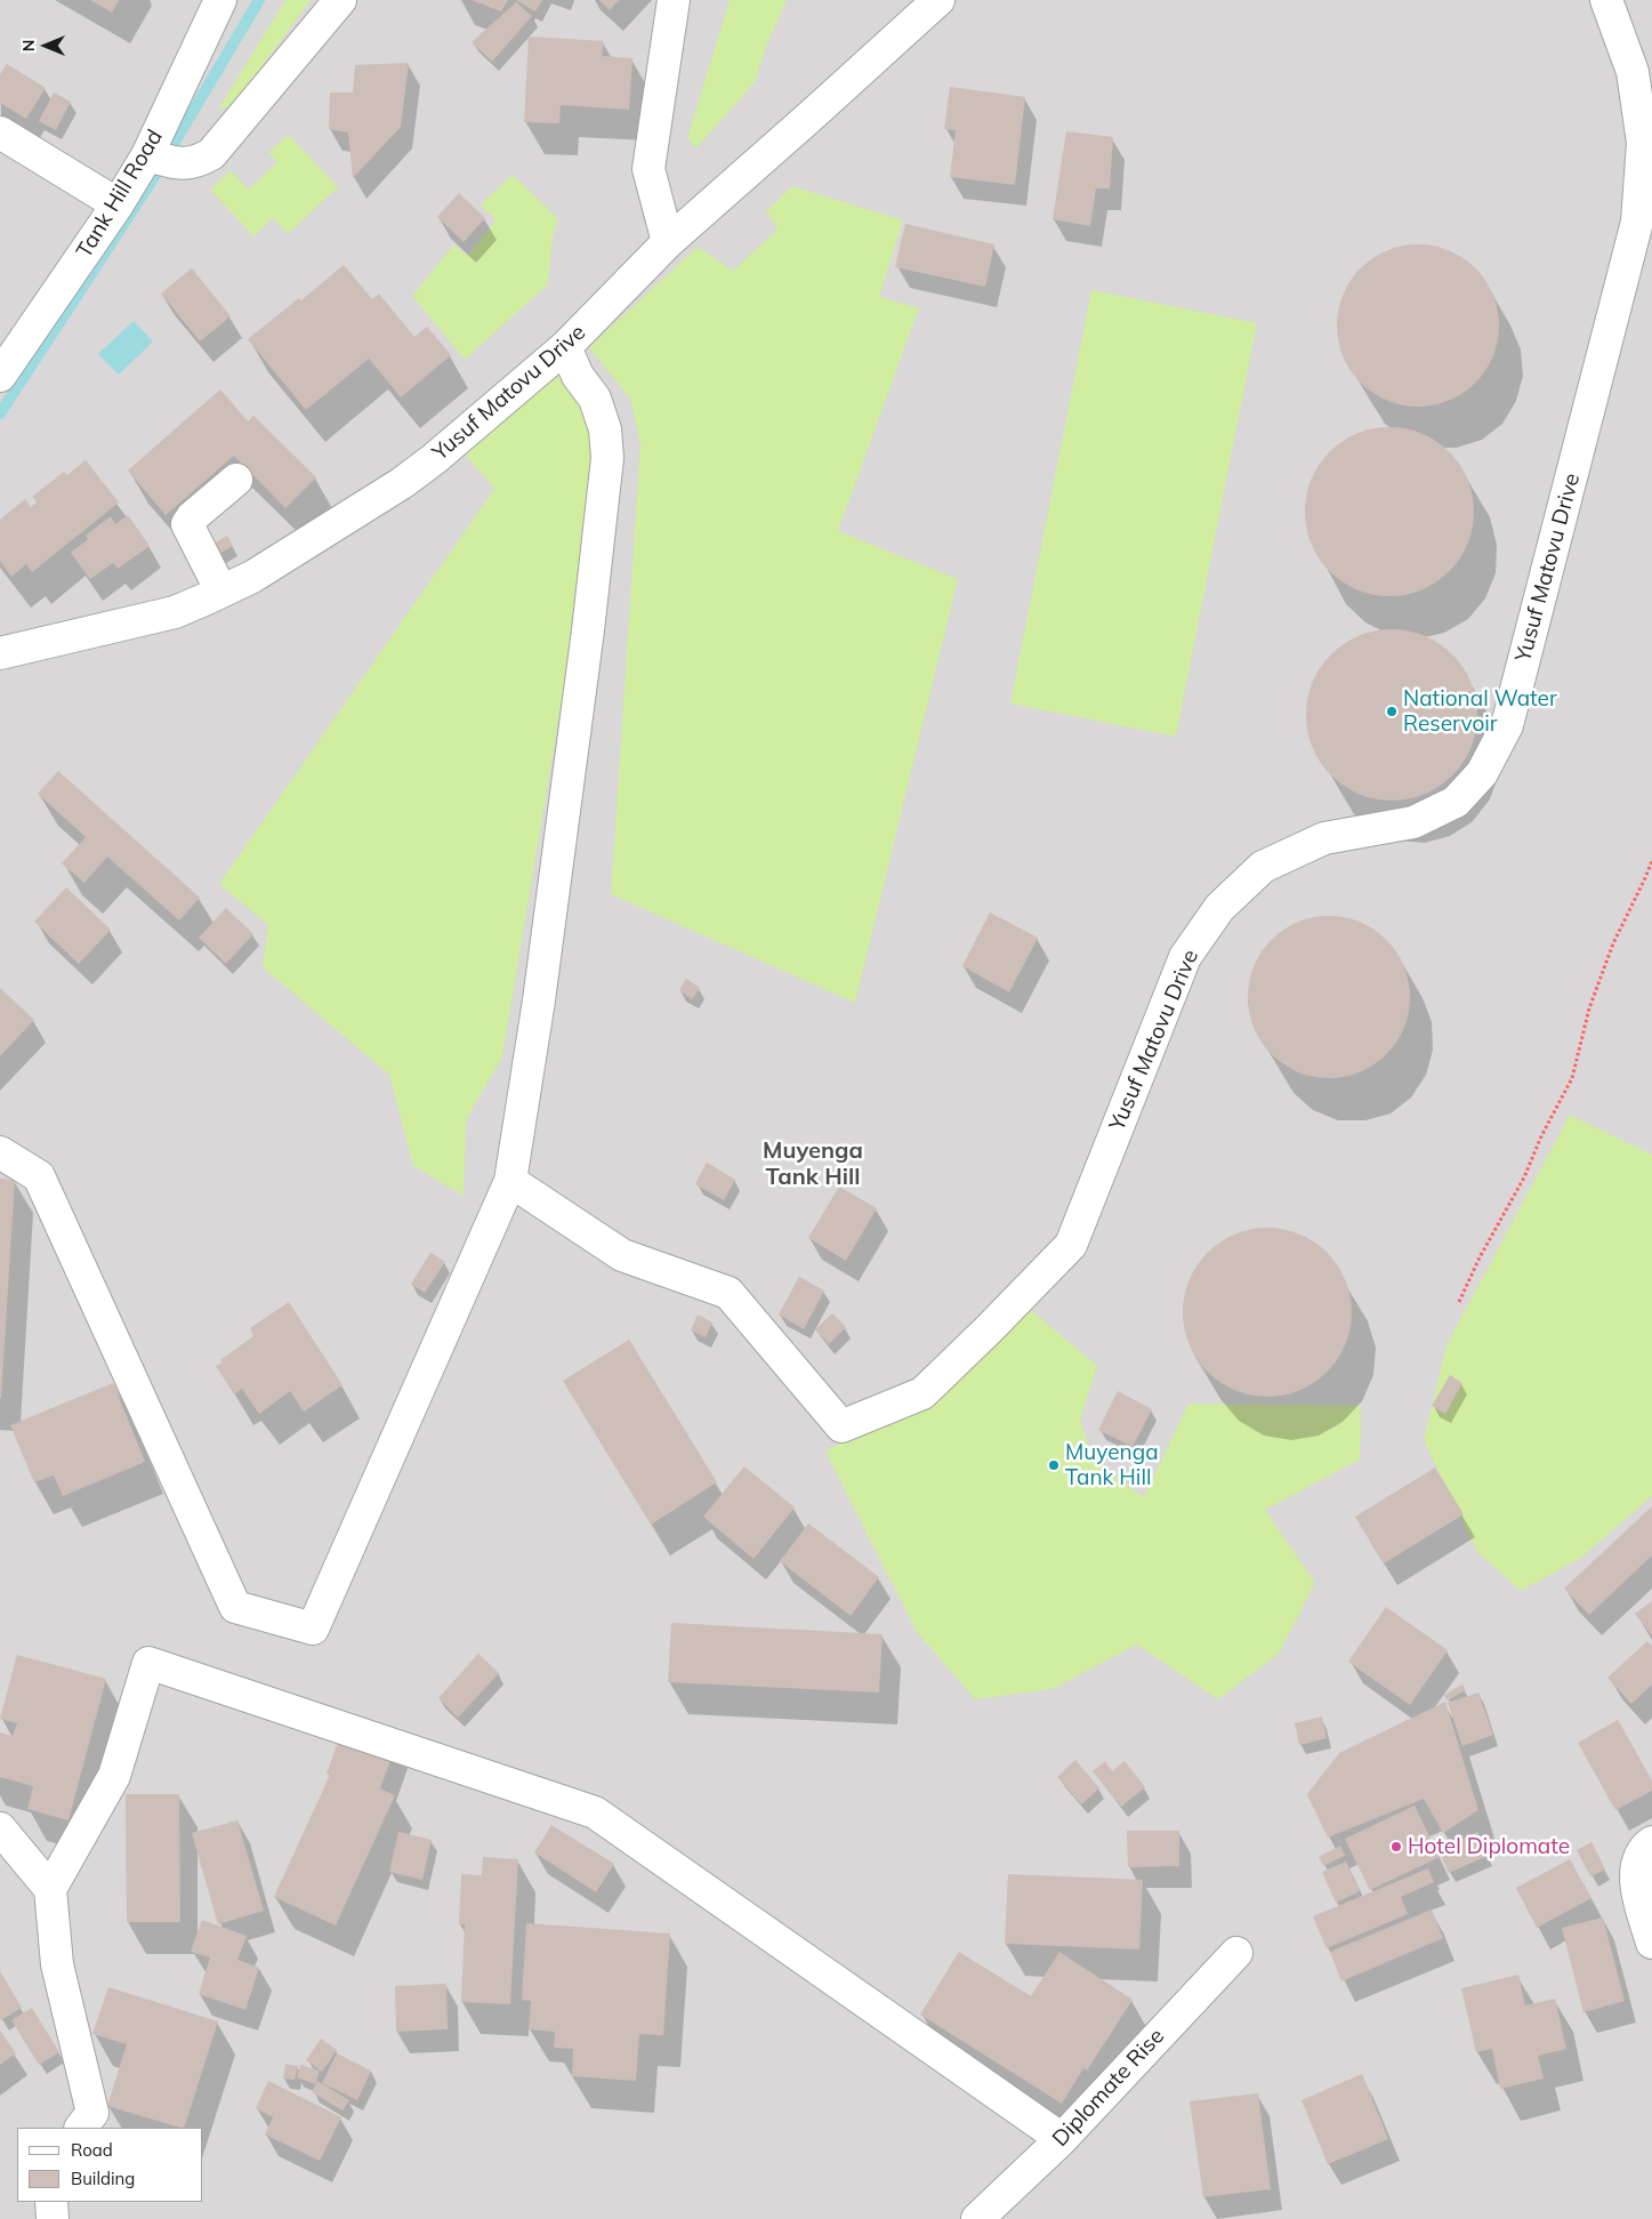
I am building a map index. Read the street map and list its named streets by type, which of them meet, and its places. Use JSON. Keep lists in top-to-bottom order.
{
  "streets": {
    "street": ["Tank Hill Road", "Yusuf Matovu Drive", "Diplomate Rise"]
  },
  "districts": ["Muyenga Tank Hill"],
  "places": ["National Water Reservoir", "Muyenga Tank Hill", "Hotel Diplomate"],
  "legend": ["Road", "Building"],
  "north": "left"
}
